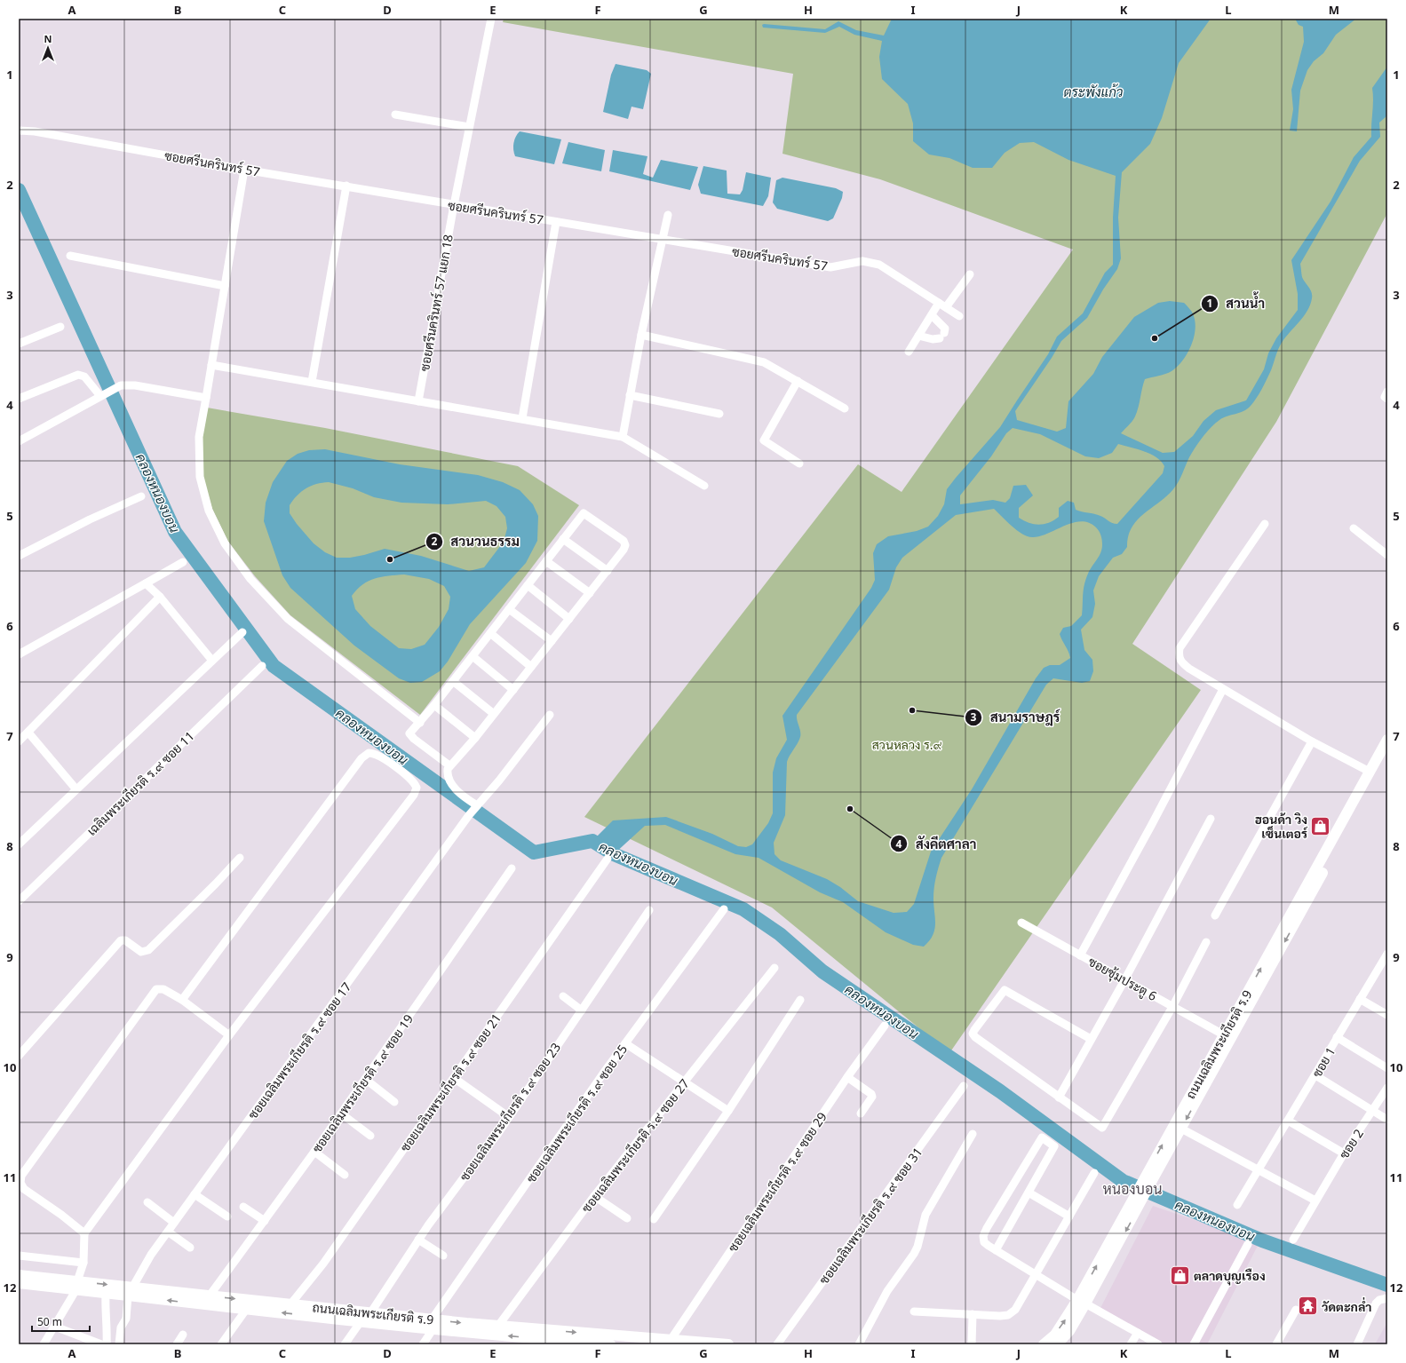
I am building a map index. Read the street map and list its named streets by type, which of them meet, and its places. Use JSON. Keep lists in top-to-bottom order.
{
  "streets": {
    "main road": ["ถนนเฉลิมพระเกียรติ ร.9"],
    "street": [
      "ซอยศรีนครินทร์ 57",
      "ซอยศรีนครินทร์ 57 แยก 18",
      "เฉลิมพระเกียรติ ร.๙ ซอย 11",
      "ซอยซุ้มประตู 6",
      "ซอยเฉลิมพระเกียรติ ร.๙ ซอย 17",
      "ซอย 1",
      "ซอยเฉลิมพระเกียรติ ร.๙ ซอย 21",
      "ซอยเฉลิมพระเกียรติ ร.๙ ซอย 19",
      "ซอยเฉลิมพระเกียรติ ร.๙ ซอย 23",
      "ซอยเฉลิมพระเกียรติ ร.๙ ซอย 25",
      "ซอย 2",
      "ซอยเฉลิมพระเกียรติ ร.๙ ซอย 27",
      "ซอยเฉลิมพระเกียรติ ร.๙ ซอย 29",
      "ซอยเฉลิมพระเกียรติ ร.๙ ซอย 31"
    ]
  },
  "crossings": [
    ["ซอยศรีนครินทร์ 57", "ซอยศรีนครินทร์ 57 แยก 18"],
    ["ซอยซุ้มประตู 6", "ถนนเฉลิมพระเกียรติ ร.9"],
    ["ถนนเฉลิมพระเกียรติ ร.9", "ซอยเฉลิมพระเกียรติ ร.๙ ซอย 17"],
    ["ถนนเฉลิมพระเกียรติ ร.9", "ซอยเฉลิมพระเกียรติ ร.๙ ซอย 21"],
    ["ถนนเฉลิมพระเกียรติ ร.9", "ซอยเฉลิมพระเกียรติ ร.๙ ซอย 19"],
    ["ถนนเฉลิมพระเกียรติ ร.9", "ซอยเฉลิมพระเกียรติ ร.๙ ซอย 23"],
    ["ถนนเฉลิมพระเกียรติ ร.9", "ซอยเฉลิมพระเกียรติ ร.๙ ซอย 25"],
    ["ถนนเฉลิมพระเกียรติ ร.9", "ซอยเฉลิมพระเกียรติ ร.๙ ซอย 27"],
    ["ถนนเฉลิมพระเกียรติ ร.9", "ซอยเฉลิมพระเกียรติ ร.๙ ซอย 29"]
  ],
  "districts": ["หนองบอน"],
  "water": ["ตระพังแก้ว", "คลองหนองบอน"],
  "parks": ["สวนหลวง ร.๙"],
  "places": {
    "other": [
      "สวนน้ำ",
      "สวนวนธรรม",
      "สนามราษฎร์",
      "สังคีตศาลา"
    ],
    "shop": ["ฮอนด้า วิง เซ็นเตอร์", "ตลาดบุญเรือง"],
    "temple": ["วัดตะกล่ำ"]
  },
  "scale_bar": "50 m",
  "north": "top",
  "grid": {
    "columns": [
      "A",
      "B",
      "C",
      "D",
      "E",
      "F",
      "G",
      "H",
      "I",
      "J",
      "K",
      "L",
      "M"
    ],
    "rows": [
      "1",
      "2",
      "3",
      "4",
      "5",
      "6",
      "7",
      "8",
      "9",
      "10",
      "11",
      "12"
    ]
  }
}
